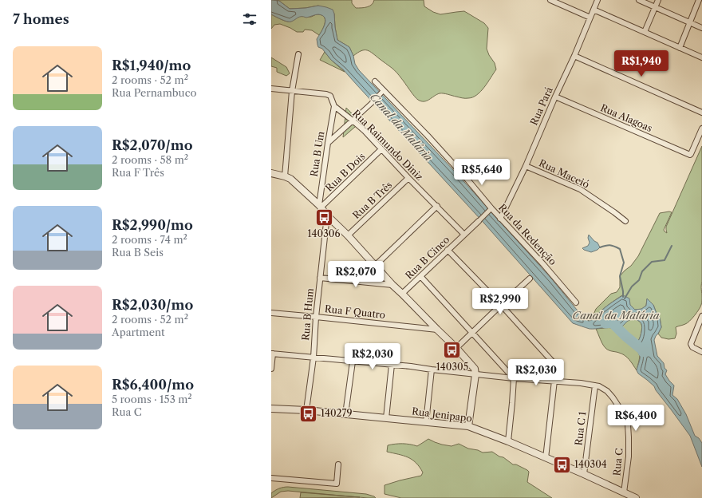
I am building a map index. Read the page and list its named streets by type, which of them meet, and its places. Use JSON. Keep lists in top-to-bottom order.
{
  "streets": {
    "street": [
      "Rua Pará",
      "Rua Alagoas",
      "Rua Raimundo Diniz",
      "Rua B Um",
      "Rua B Dois",
      "Rua Maceió",
      "Rua B Três",
      "Rua da Redenção",
      "Rua B Cinco",
      "Rua F Quatro",
      "Rua B Hum",
      "Rua Jenipapo",
      "Rua C 1",
      "Rua C"
    ]
  },
  "crossings": [
    ["Rua Pará", "Rua Alagoas"],
    ["Rua Pará", "Rua Maceió"],
    ["Rua Pará", "Rua da Redenção"],
    ["Rua Raimundo Diniz", "Rua B Um"],
    ["Rua Raimundo Diniz", "Rua B Dois"],
    ["Rua Raimundo Diniz", "Rua B Três"],
    ["Rua Raimundo Diniz", "Rua B Cinco"],
    ["Rua B Um", "Rua B Dois"],
    ["Rua F Quatro", "Rua B Hum"],
    ["Rua B Hum", "Rua Jenipapo"],
    ["Rua Jenipapo", "Rua C 1"],
    ["Rua Jenipapo", "Rua C"],
    ["Rua C 1", "Rua C"]
  ],
  "water": ["Canal da Malária"],
  "places": {
    "bus stop": [
      "140306",
      "140305",
      "140279",
      "140304"
    ]
  },
  "page": {
    "heading": "7 homes",
    "list": [
      {
        "name": "R$1,940/mo",
        "note": "2 rooms · 52 m² · Rua Pernambuco"
      },
      {
        "name": "R$2,070/mo",
        "note": "2 rooms · 58 m² · Rua F Três"
      },
      {
        "name": "R$2,990/mo",
        "note": "2 rooms · 74 m² · Rua B Seis"
      },
      {
        "name": "R$2,030/mo",
        "note": "2 rooms · 52 m² · Apartment"
      },
      {
        "name": "R$6,400/mo",
        "note": "5 rooms · 153 m² · Rua C"
      }
    ],
    "price": [
      "R$1,940",
      "R$5,640",
      "R$2,070",
      "R$2,990",
      "R$2,030",
      "R$2,030",
      "R$6,400"
    ]
  }
}
